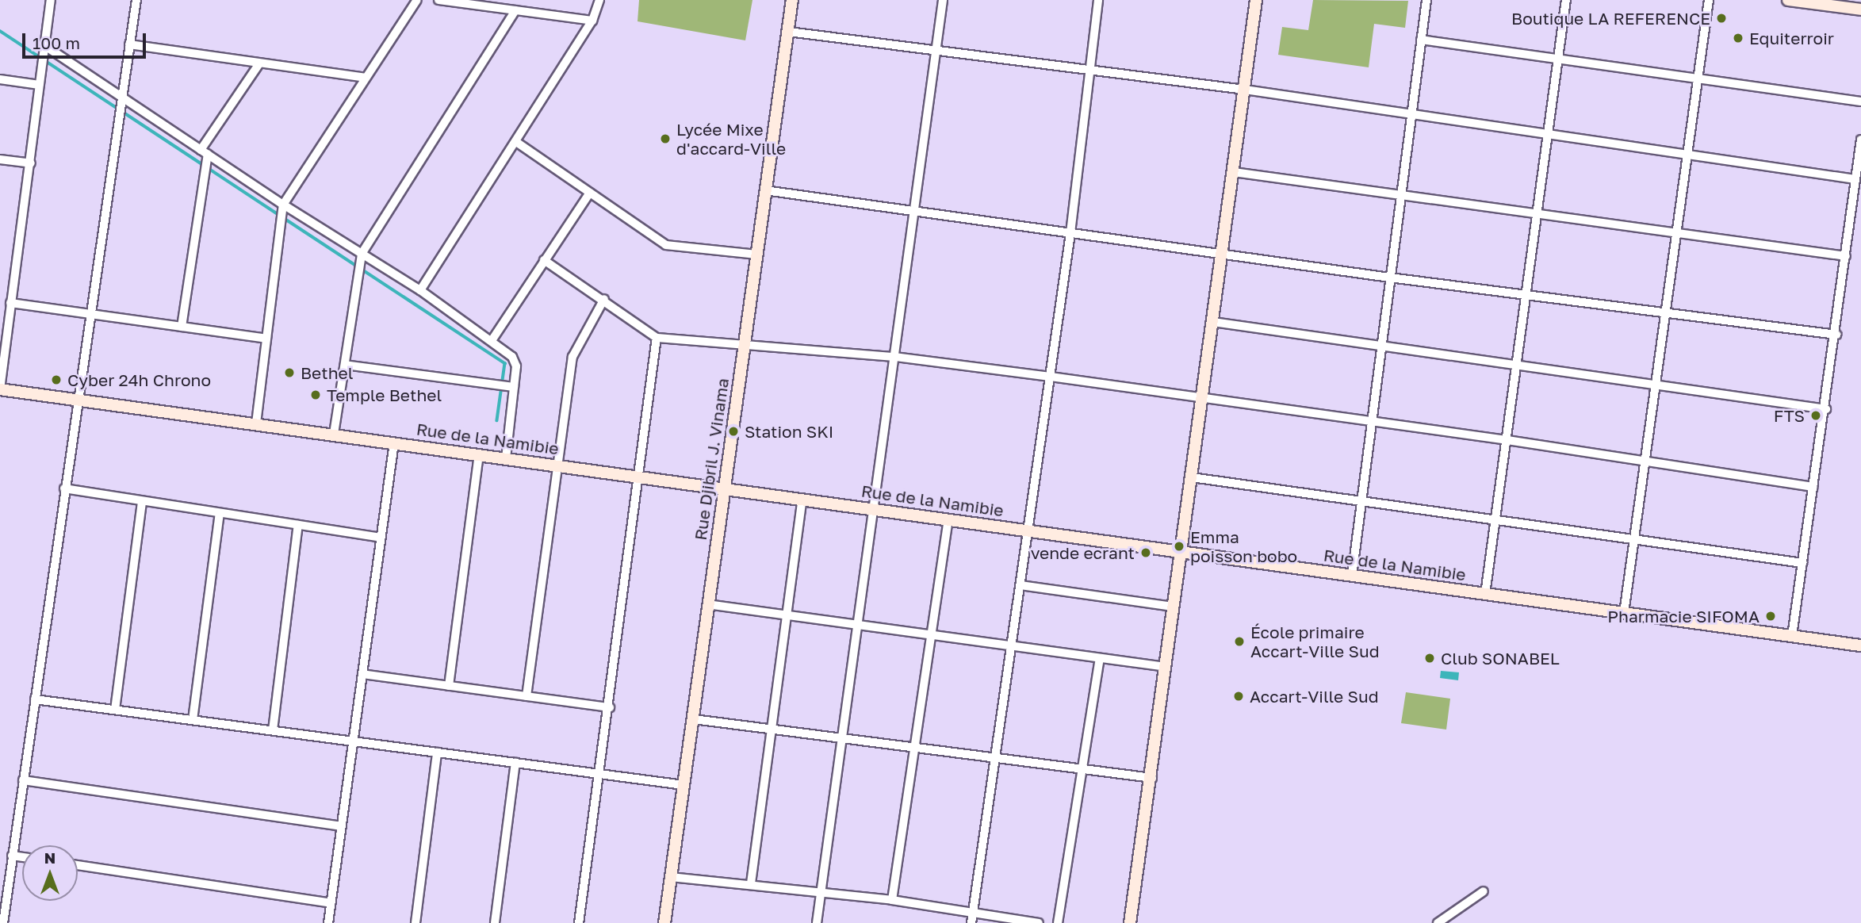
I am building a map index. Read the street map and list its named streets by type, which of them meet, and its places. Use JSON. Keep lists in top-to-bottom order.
{
  "streets": {
    "street": ["Rue de la Namibie", "Rue Djibril J. Vinama"]
  },
  "crossings": [
    ["Rue de la Namibie", "Rue Djibril J. Vinama"]
  ],
  "places": [
    "Boutique LA REFERENCE",
    "Equiterroir",
    "Lycée Mixe d'accard-Ville",
    "Bethel",
    "Cyber 24h Chrono",
    "Temple Bethel",
    "FTS",
    "Station SKI",
    "Emma poisson bobo",
    "vende ecrant",
    "Pharmacie SIFOMA",
    "École primaire Accart-Ville Sud",
    "Club SONABEL",
    "Accart-Ville Sud"
  ],
  "scale_bar": "100 m",
  "north": "top"
}
